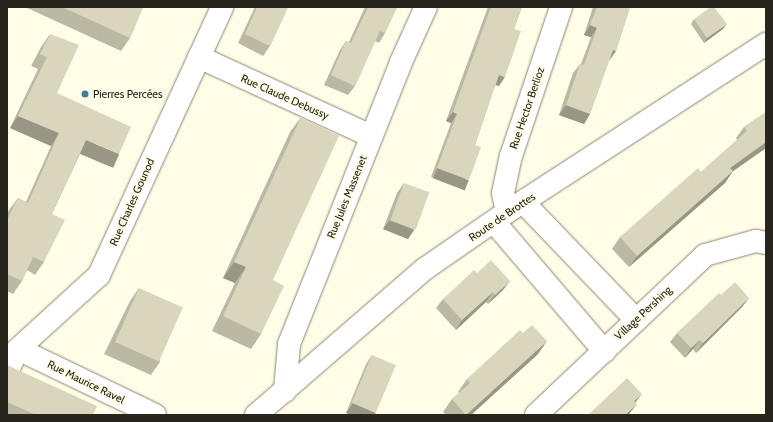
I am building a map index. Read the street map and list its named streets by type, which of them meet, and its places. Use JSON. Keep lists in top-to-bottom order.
{
  "streets": {
    "street": [
      "Rue Claude Debussy",
      "Rue Hector Berlioz",
      "Rue Jules Massenet",
      "Rue Charles Gounod",
      "Route de Brottes",
      "Village Pershing",
      "Rue Maurice Ravel"
    ]
  },
  "crossings": [
    ["Rue Claude Debussy", "Rue Jules Massenet"],
    ["Rue Claude Debussy", "Rue Charles Gounod"],
    ["Rue Hector Berlioz", "Route de Brottes"],
    ["Rue Jules Massenet", "Route de Brottes"],
    ["Rue Charles Gounod", "Rue Maurice Ravel"]
  ],
  "places": ["Pierres Percées"]
}
